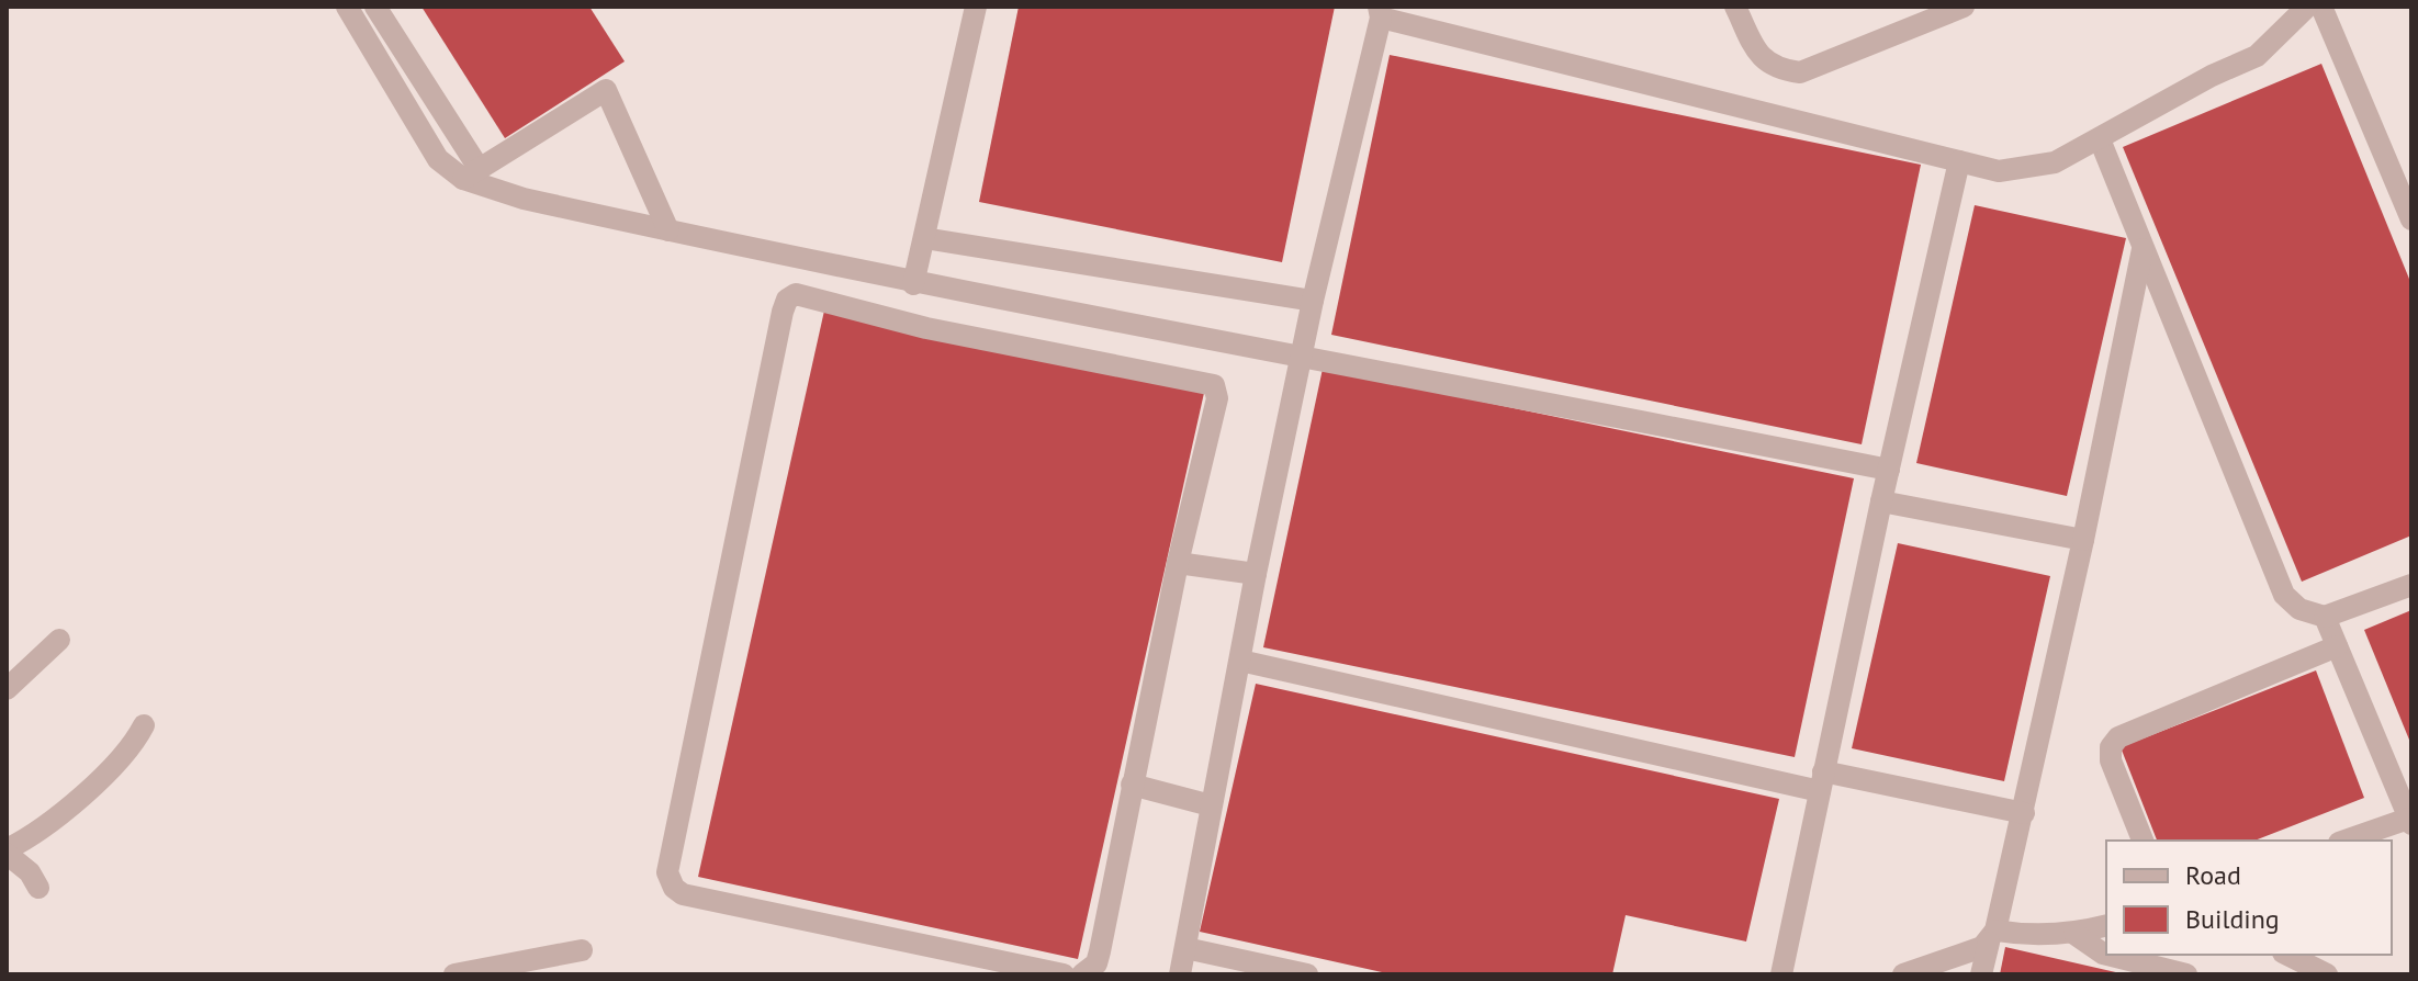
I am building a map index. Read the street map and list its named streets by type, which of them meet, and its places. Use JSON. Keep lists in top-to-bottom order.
{
  "legend": ["Road", "Building"]
}
